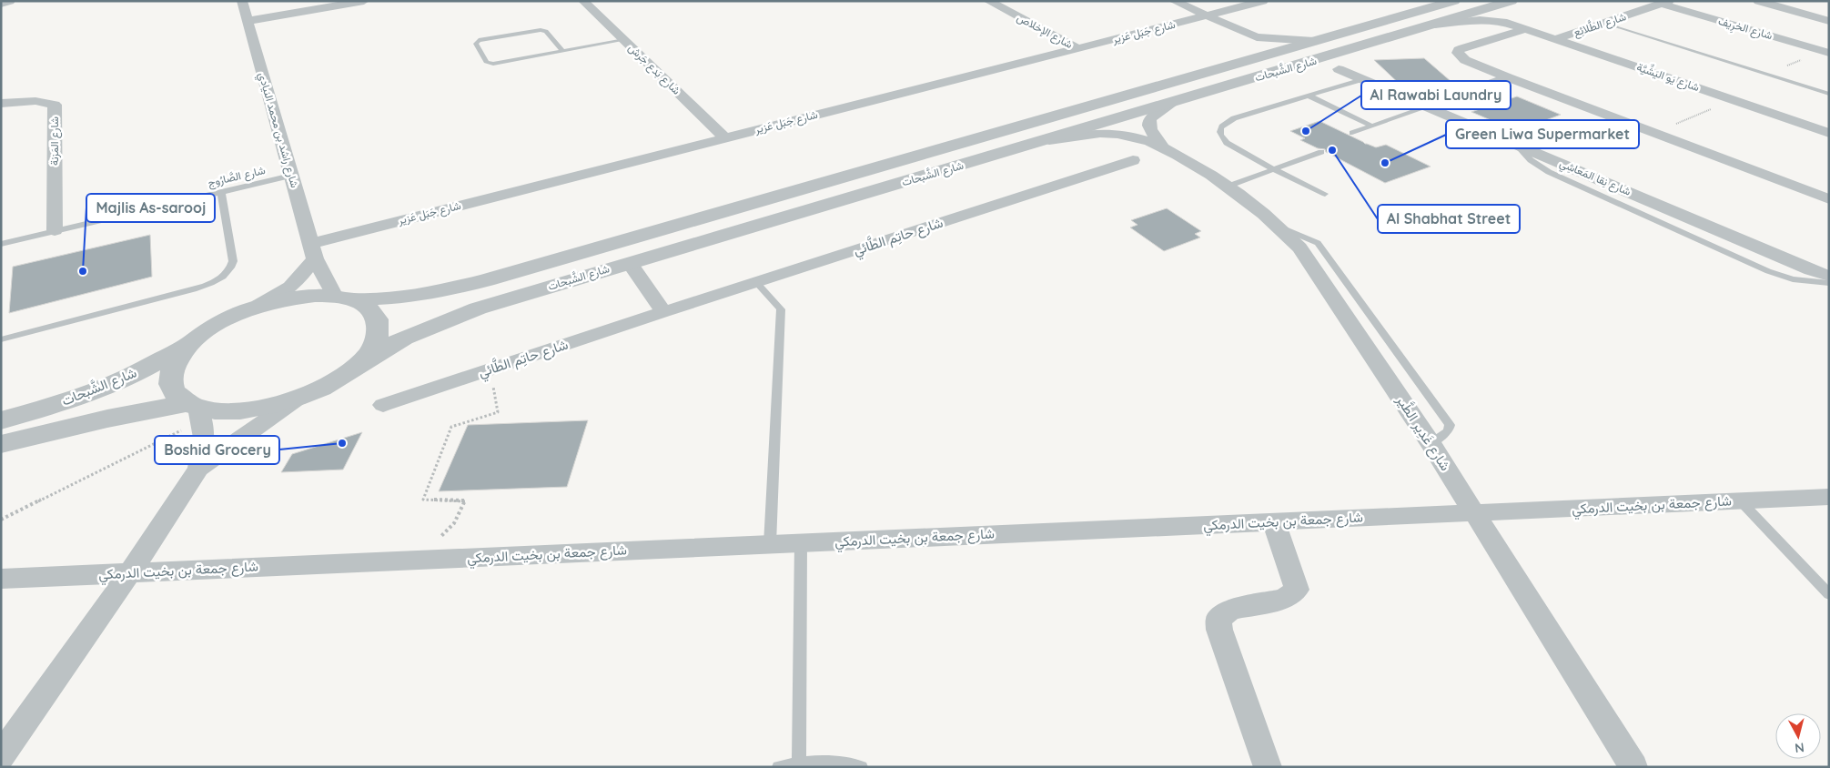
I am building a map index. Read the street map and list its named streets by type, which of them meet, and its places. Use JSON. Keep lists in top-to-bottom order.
{
  "streets": {
    "street": [
      "شارع الطَّلائِع",
      "شارع الخرِيف",
      "شارع الإخلاص",
      "شارع جَبَل عَزير",
      "شارع بَدع جَرش",
      "شارع الشَّبحات",
      "شارع يَو اليَشِّيَّة",
      "شارع راشد بن محمد النيادي",
      "شارع المَزنة",
      "شارع نِقا المَعاشِي",
      "شارع حاتِم الطَّائي",
      "شارع غَدِير الطَّير",
      "شارع جمعة بن بخيت الدرمكي"
    ],
    "lane": ["شارع الصَّارُوج"]
  },
  "crossings": [
    ["شارع الطَّلائِع", "شارع الخرِيف"],
    ["شارع الطَّلائِع", "شارع يَو اليَشِّيَّة"],
    ["شارع الإخلاص", "شارع جَبَل عَزير"],
    ["شارع جَبَل عَزير", "شارع بَدع جَرش"],
    ["شارع جَبَل عَزير", "شارع راشد بن محمد النيادي"],
    ["شارع الشَّبحات", "شارع يَو اليَشِّيَّة"],
    ["شارع الشَّبحات", "شارع راشد بن محمد النيادي"],
    ["شارع الشَّبحات", "شارع غَدِير الطَّير"],
    ["شارع راشد بن محمد النيادي", "شارع الصَّارُوج"],
    ["شارع المَزنة", "شارع الصَّارُوج"],
    ["شارع غَدِير الطَّير", "شارع جمعة بن بخيت الدرمكي"]
  ],
  "places": [
    "Al Rawabi Laundry",
    "Al Shabhat Street",
    "Green Liwa Supermarket",
    "Majlis As-sarooj",
    "Boshid Grocery"
  ],
  "north": "bottom"
}
